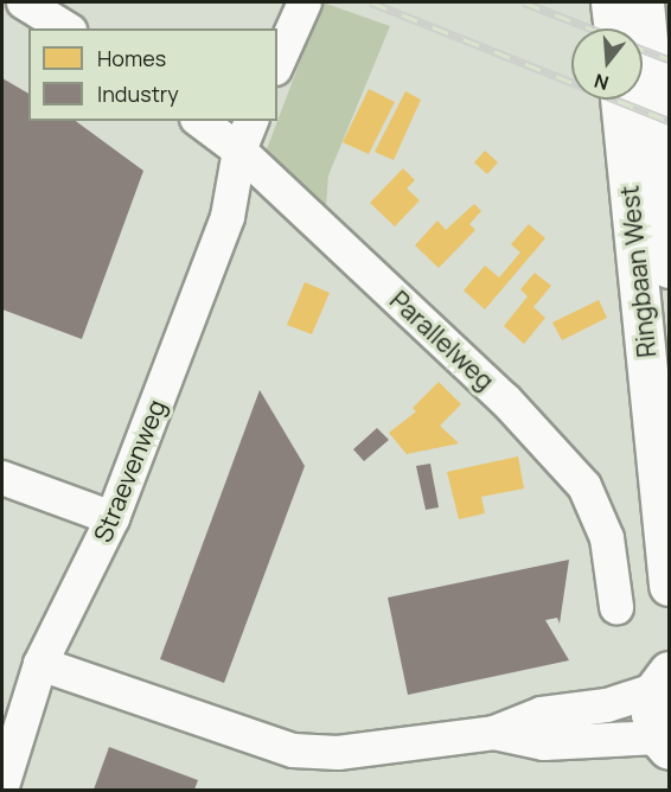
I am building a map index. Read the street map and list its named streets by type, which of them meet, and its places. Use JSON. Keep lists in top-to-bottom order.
{
  "streets": {
    "main road": ["Ringbaan West"],
    "street": ["Parallelweg", "Straevenweg"]
  },
  "crossings": [
    ["Parallelweg", "Straevenweg"]
  ],
  "legend": ["Homes", "Industry"],
  "north": "bottom"
}
